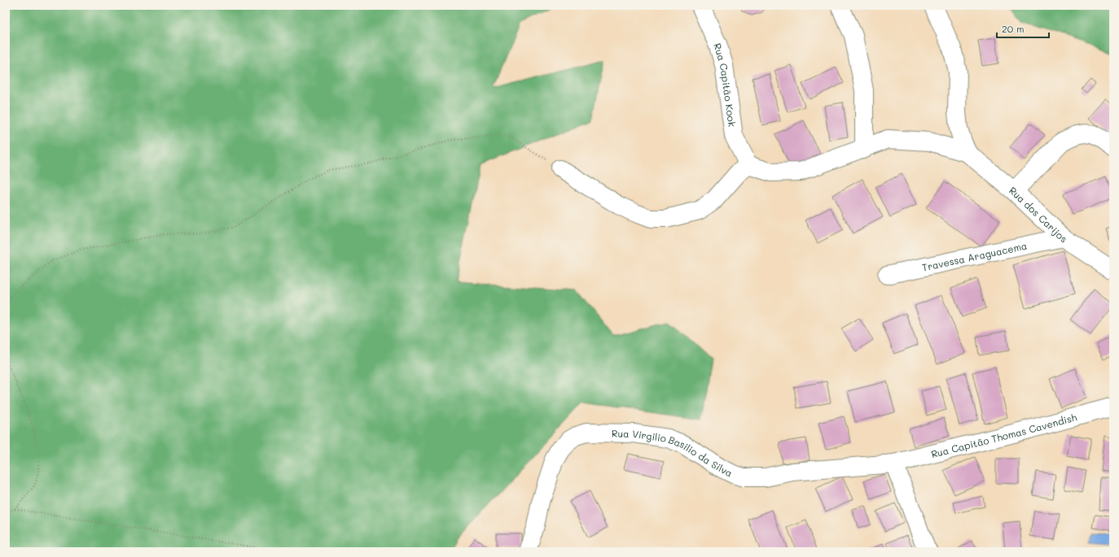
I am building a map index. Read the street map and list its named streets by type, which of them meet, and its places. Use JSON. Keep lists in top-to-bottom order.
{
  "streets": {
    "street": [
      "Rua Capitão Kook",
      "Rua dos Carijos",
      "Travessa Araguacema",
      "Rua Capitão Thomas Cavendish",
      "Rua Virgilio Basilio da Silva"
    ]
  },
  "crossings": [
    ["Rua dos Carijos", "Travessa Araguacema"],
    ["Rua Capitão Thomas Cavendish", "Rua Virgilio Basilio da Silva"]
  ],
  "scale_bar": "20 m"
}
